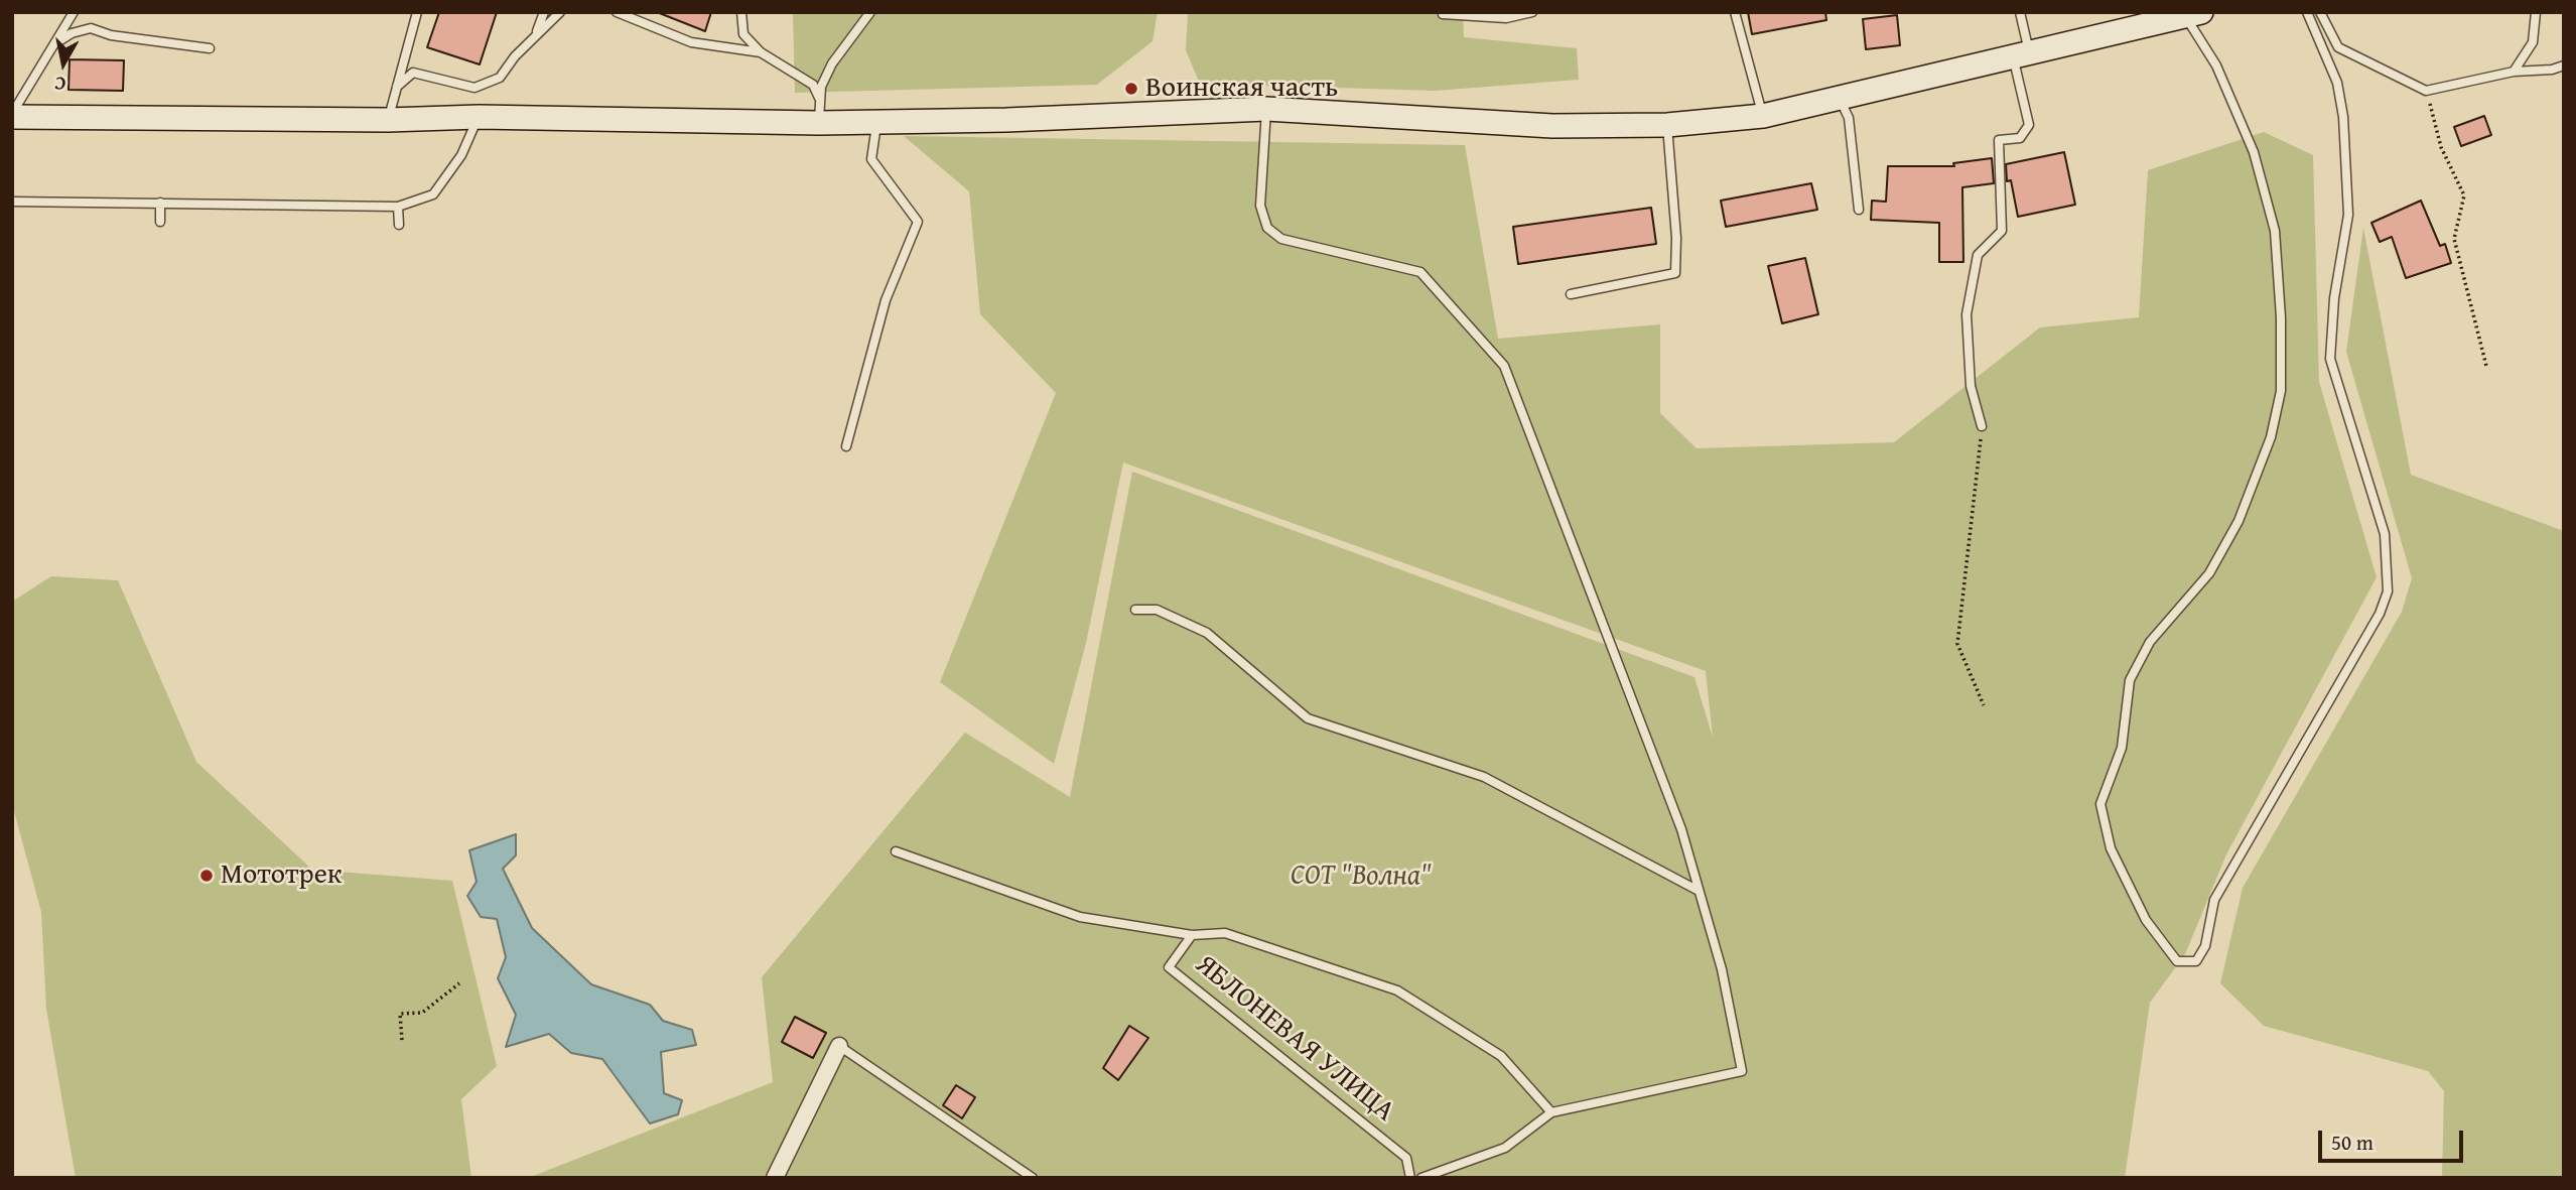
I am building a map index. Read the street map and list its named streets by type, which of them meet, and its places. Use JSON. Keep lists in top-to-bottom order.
{
  "streets": {
    "lane": ["ЯБЛОНЕВАЯ УЛИЦА"]
  },
  "parks": ["СОТ \"Волна\""],
  "places": ["Воинская часть", "Мототрек"],
  "scale_bar": "50 m",
  "north": "bottom"
}
